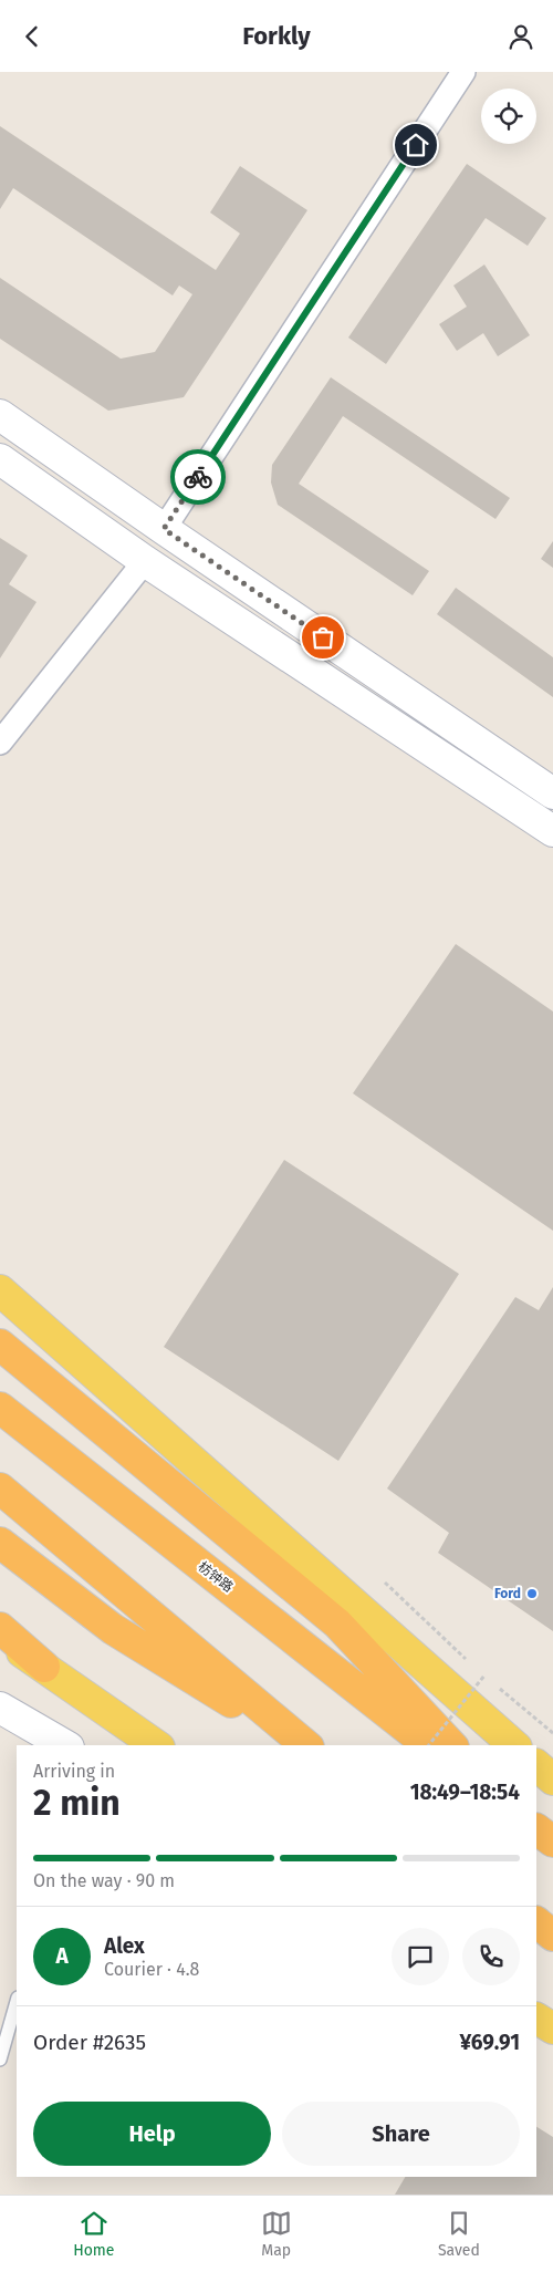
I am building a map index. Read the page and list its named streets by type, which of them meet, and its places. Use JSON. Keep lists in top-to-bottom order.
{
  "streets": {
    "highway": ["枋钟路"]
  },
  "places": ["Ford"],
  "page": {
    "header": "Forkly",
    "heading": ["2 min", "Arriving in", "18:49–18:54"],
    "panel": [
      "Alex",
      "Courier · 4.8",
      "Order #2635",
      "¥69.91"
    ],
    "bar": "On the way · 90 m",
    "round": "A",
    "buttons": ["Help", "Share"],
    "tabs": ["Home", "Map", "Saved"]
  }
}
